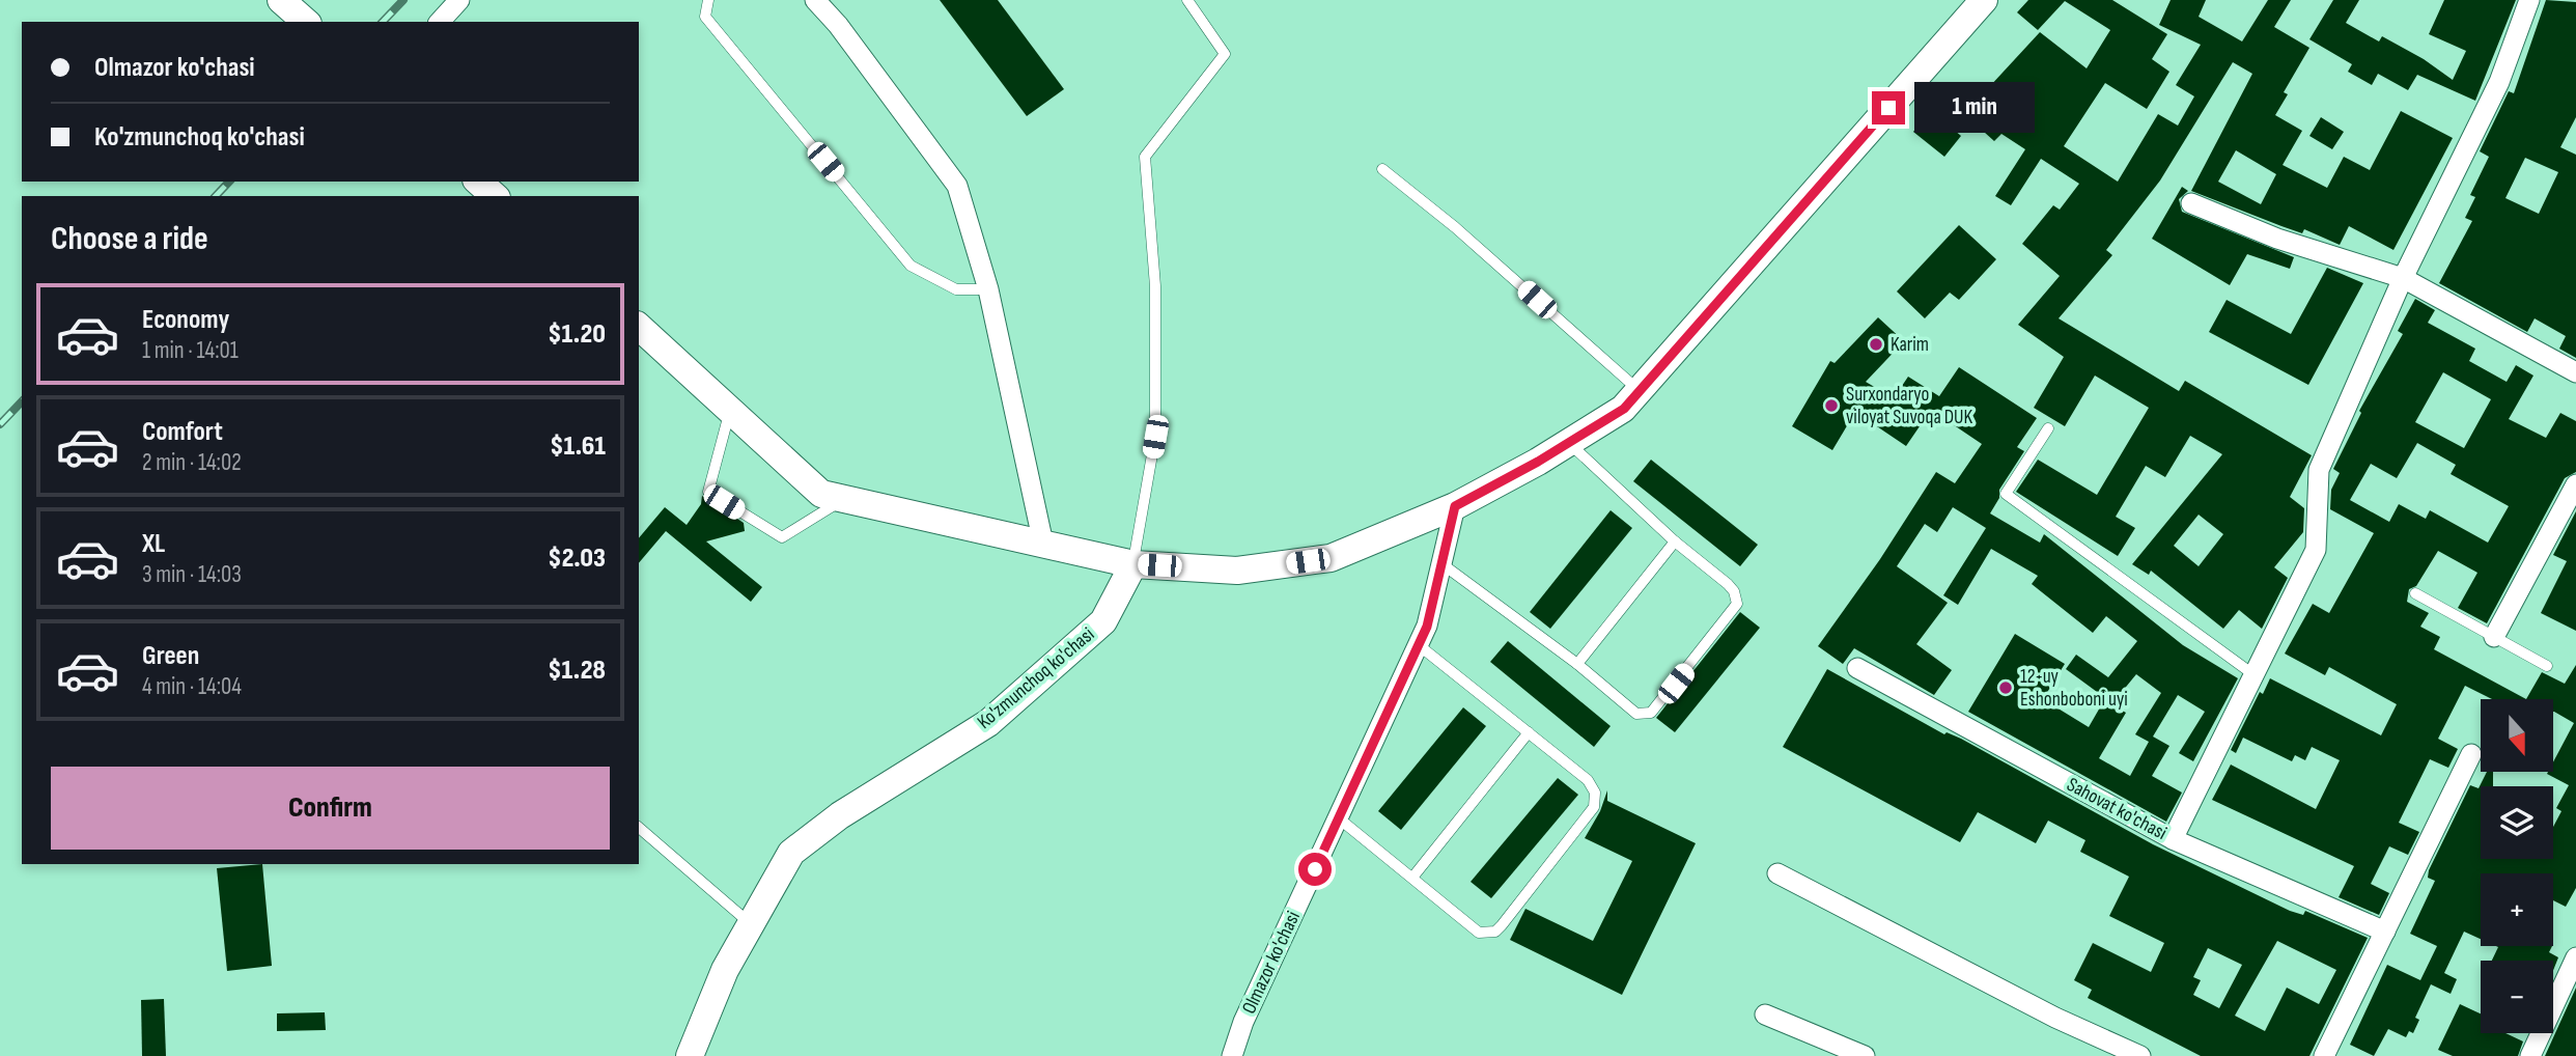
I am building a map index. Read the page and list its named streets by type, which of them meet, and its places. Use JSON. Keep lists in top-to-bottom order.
{
  "streets": {
    "street": ["Ko'zmunchoq ko'chasi", "Sahovat ko'chasi", "Olmazor ko'chasi"]
  },
  "places": ["Karim", "Surxondaryo viloyat Suvoqa DUK", "12-uy Eshonboboni uyi"],
  "north": "bottom",
  "page": {
    "banner": ["Olmazor ko'chasi", "Ko'zmunchoq ko'chasi"],
    "bubble": "1 min",
    "heading": "Choose a ride",
    "list": [
      {
        "name": "Economy",
        "note": "1 min · 14:01",
        "value": "$1.20"
      },
      {
        "name": "Comfort",
        "note": "2 min · 14:02",
        "value": "$1.61"
      },
      {
        "name": "XL",
        "note": "3 min · 14:03",
        "value": "$2.03"
      },
      {
        "name": "Green",
        "note": "4 min · 14:04",
        "value": "$1.28"
      }
    ],
    "map_buttons": ["+", "−"],
    "buttons": "Confirm"
  }
}
